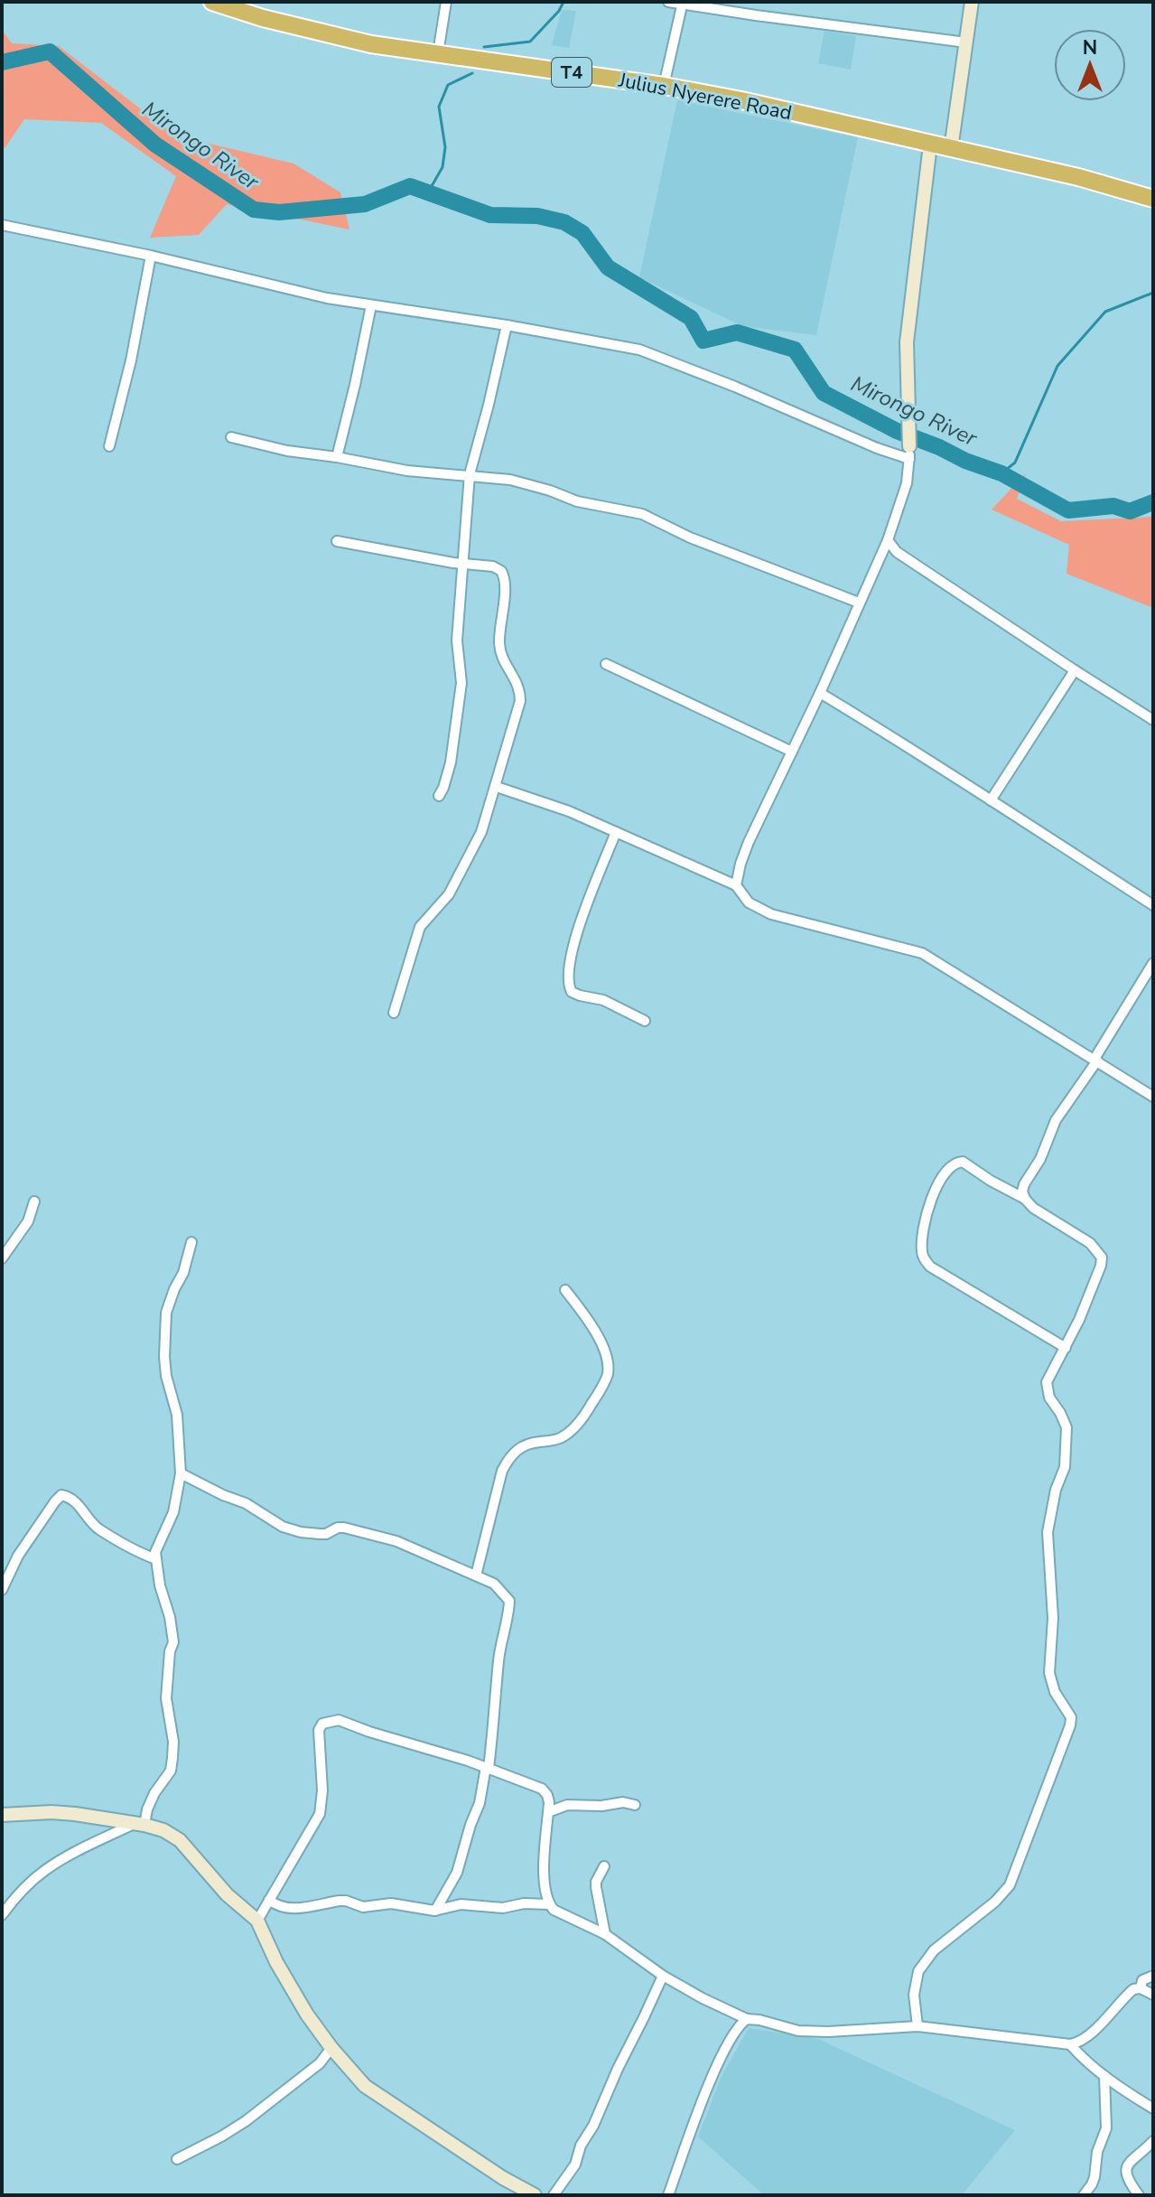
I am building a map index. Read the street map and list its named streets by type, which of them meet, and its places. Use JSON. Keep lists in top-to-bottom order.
{
  "streets": {
    "highway": ["T4", "Julius Nyerere Road"]
  },
  "water": ["Mirongo River"],
  "north": "top"
}
